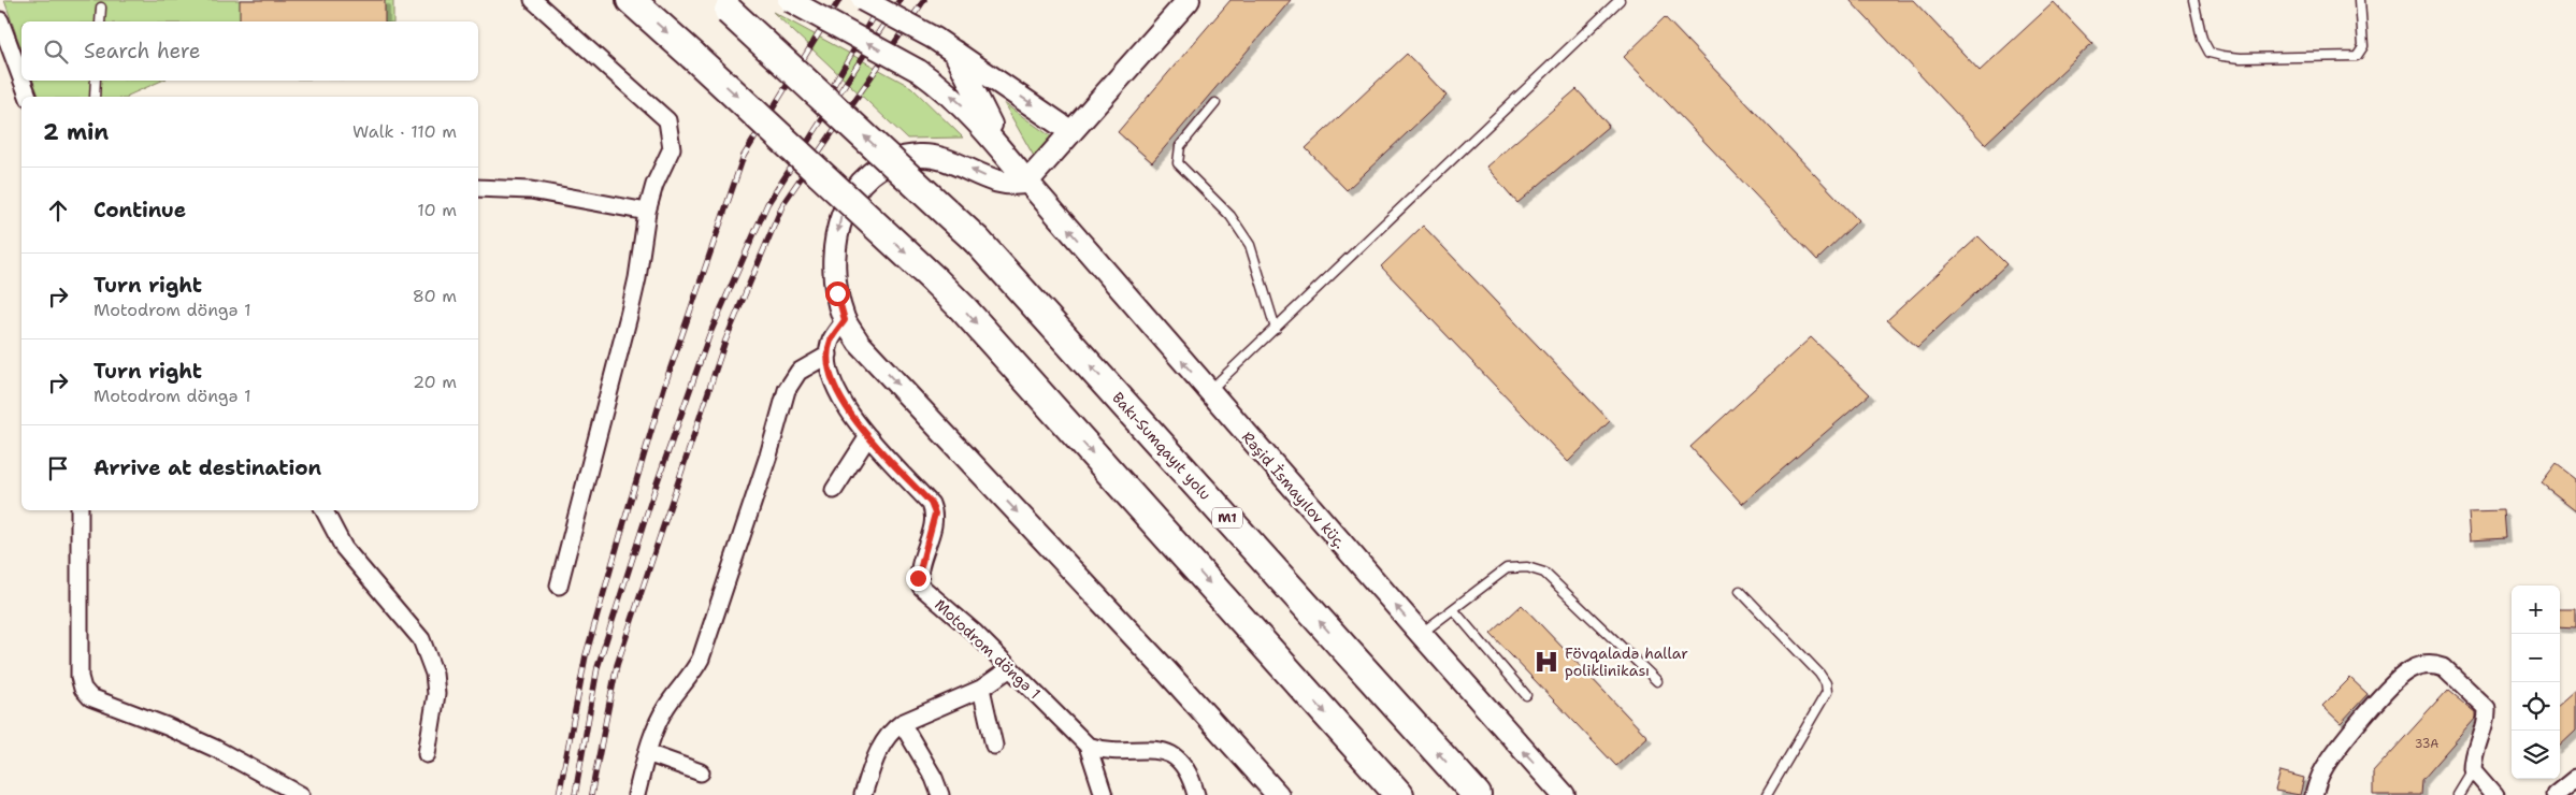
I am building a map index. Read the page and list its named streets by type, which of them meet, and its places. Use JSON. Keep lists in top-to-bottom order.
{
  "streets": {
    "highway": ["Bakı-Sumqayıt yolu", "M1"],
    "street": ["Rəşid İsmayılov küç.", "Motodrom döngə 1"]
  },
  "one_way": ["Rəşid İsmayılov küç."],
  "places": {
    "hospital": ["Fövqaladə hallar poliklinikası"]
  },
  "house_numbers": ["33A"],
  "page": {
    "search": "Search here",
    "heading": ["2 min", "Walk · 110 m"],
    "list": [
      ["Continue", "10 m"],
      ["Turn right", "Motodrom döngə 1", "80 m"],
      ["Turn right", "Motodrom döngə 1", "20 m"],
      "Arrive at destination"
    ],
    "map_buttons": ["+", "−"]
  }
}
